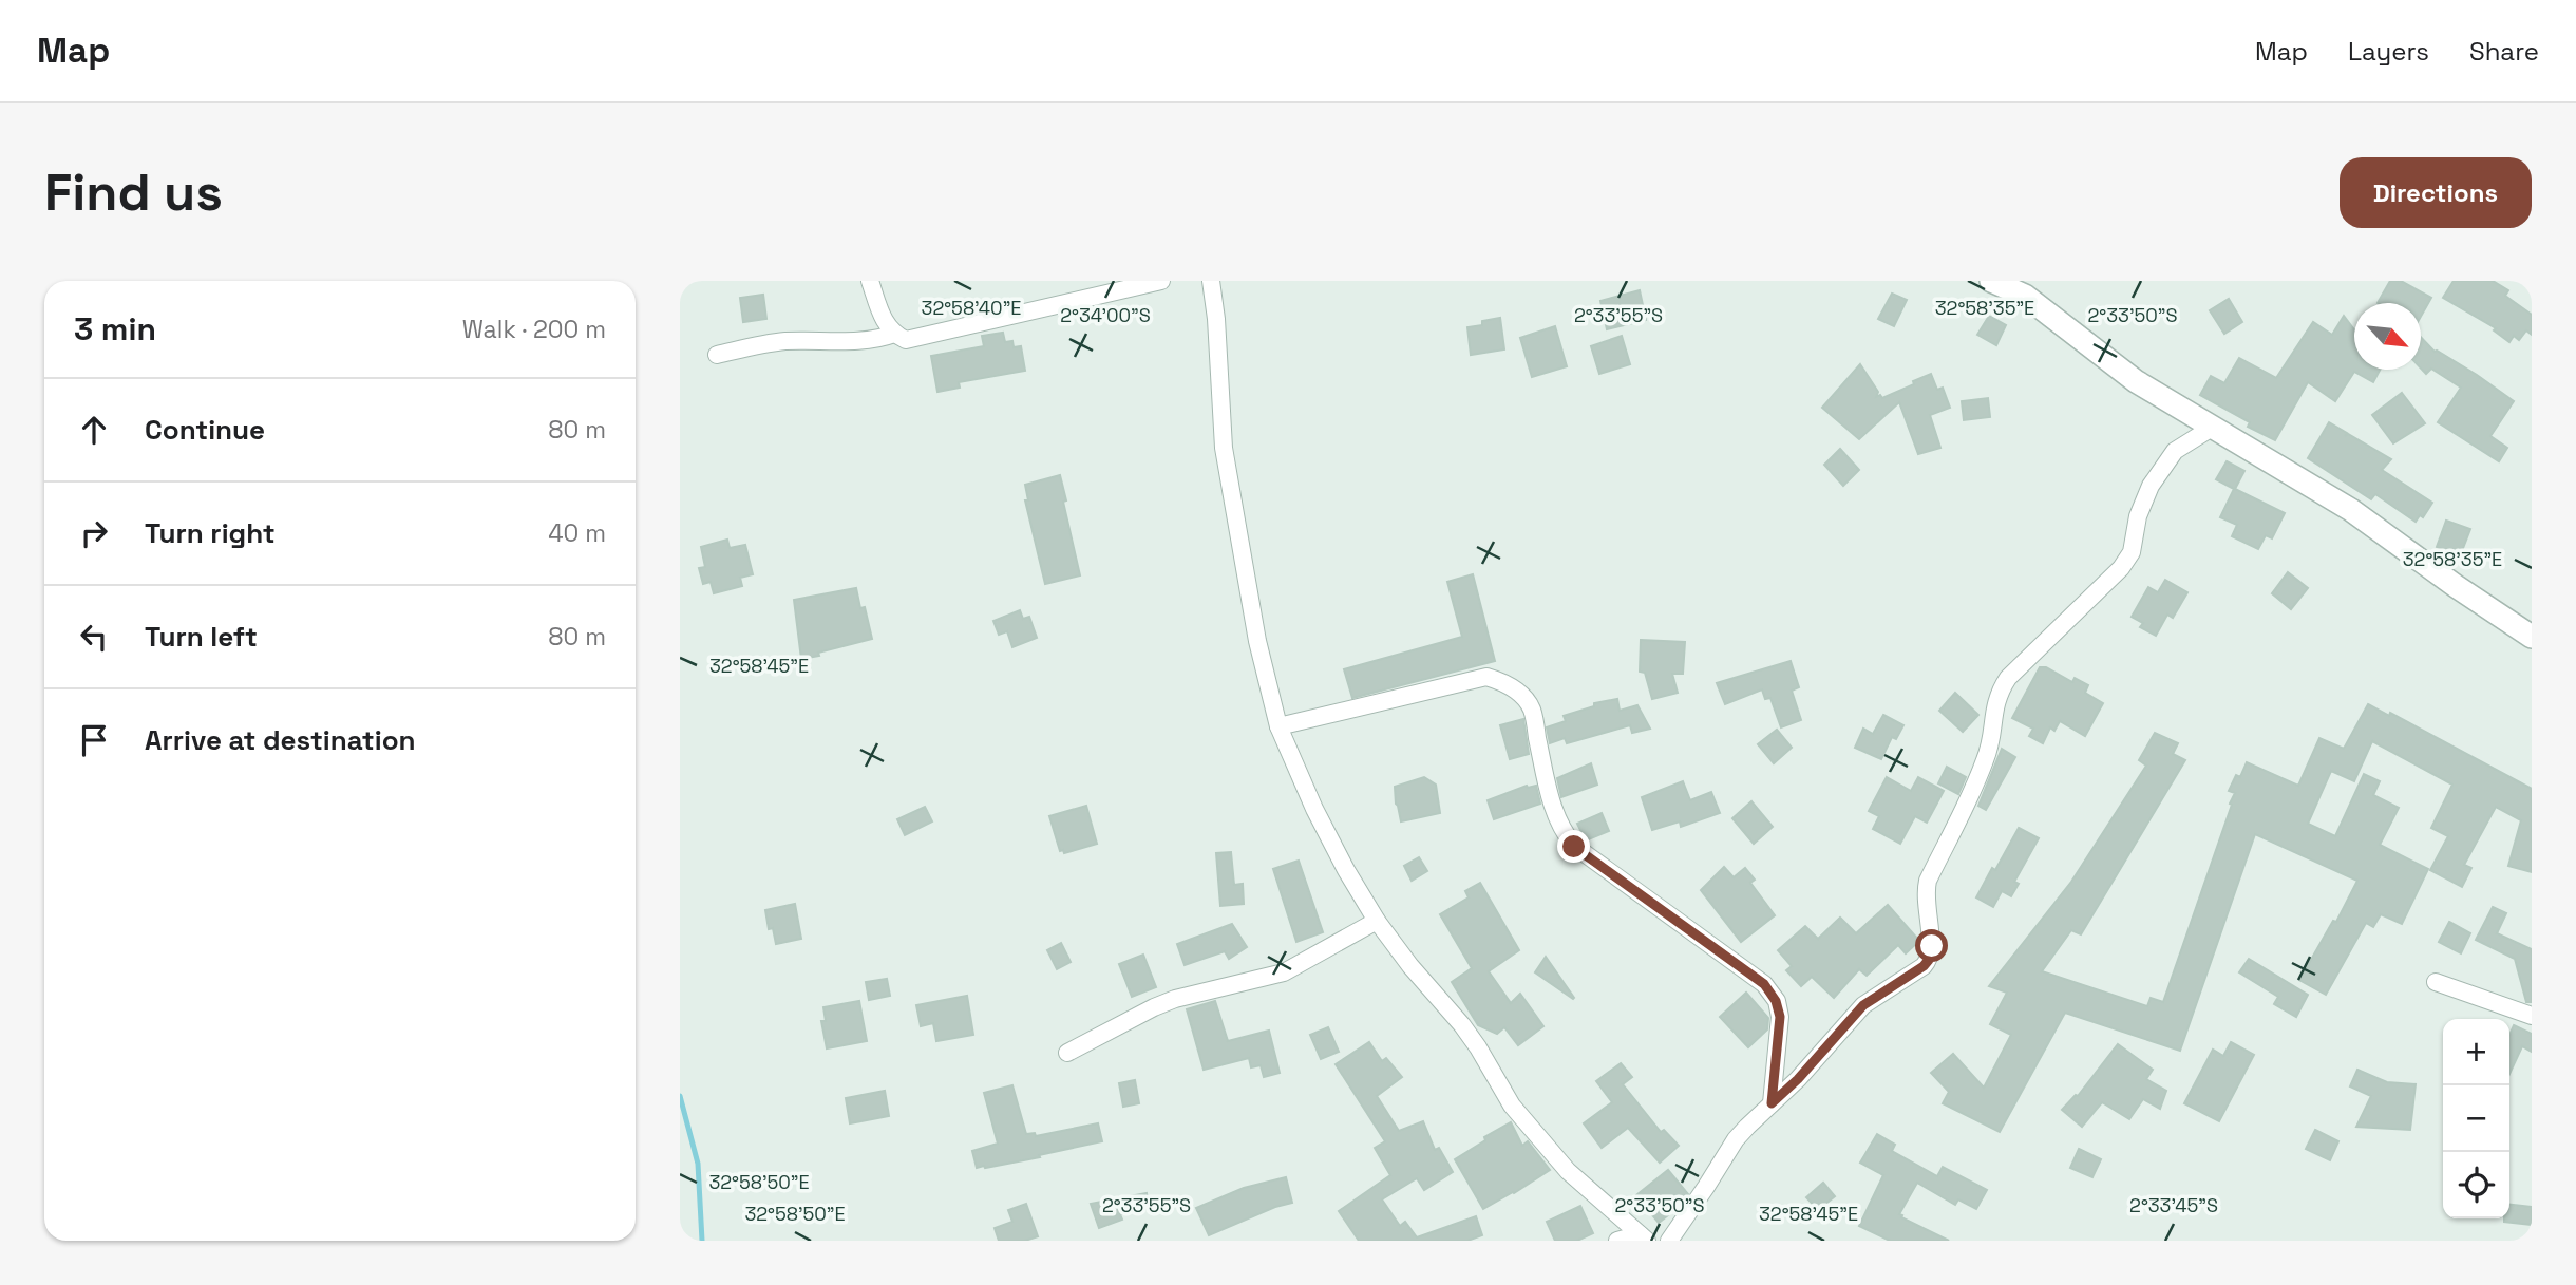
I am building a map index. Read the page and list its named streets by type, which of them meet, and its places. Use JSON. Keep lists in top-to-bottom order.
{
  "north": "bottom right",
  "page": {
    "header": "Map",
    "nav": ["Map", "Layers", "Share"],
    "buttons": "Directions",
    "title": "Find us",
    "heading": ["3 min", "Walk · 200 m"],
    "list": [
      ["Continue", "80 m"],
      ["Turn right", "40 m"],
      ["Turn left", "80 m"],
      "Arrive at destination"
    ],
    "map_buttons": ["+", "−"]
  },
  "coordinates": [
    "32°58'40\"E",
    "32°58'35\"E",
    "2°34'00\"S",
    "2°33'55\"S",
    "2°33'50\"S",
    "32°58'45\"E",
    "32°58'50\"E",
    "2°33'45\"S"
  ]
}
